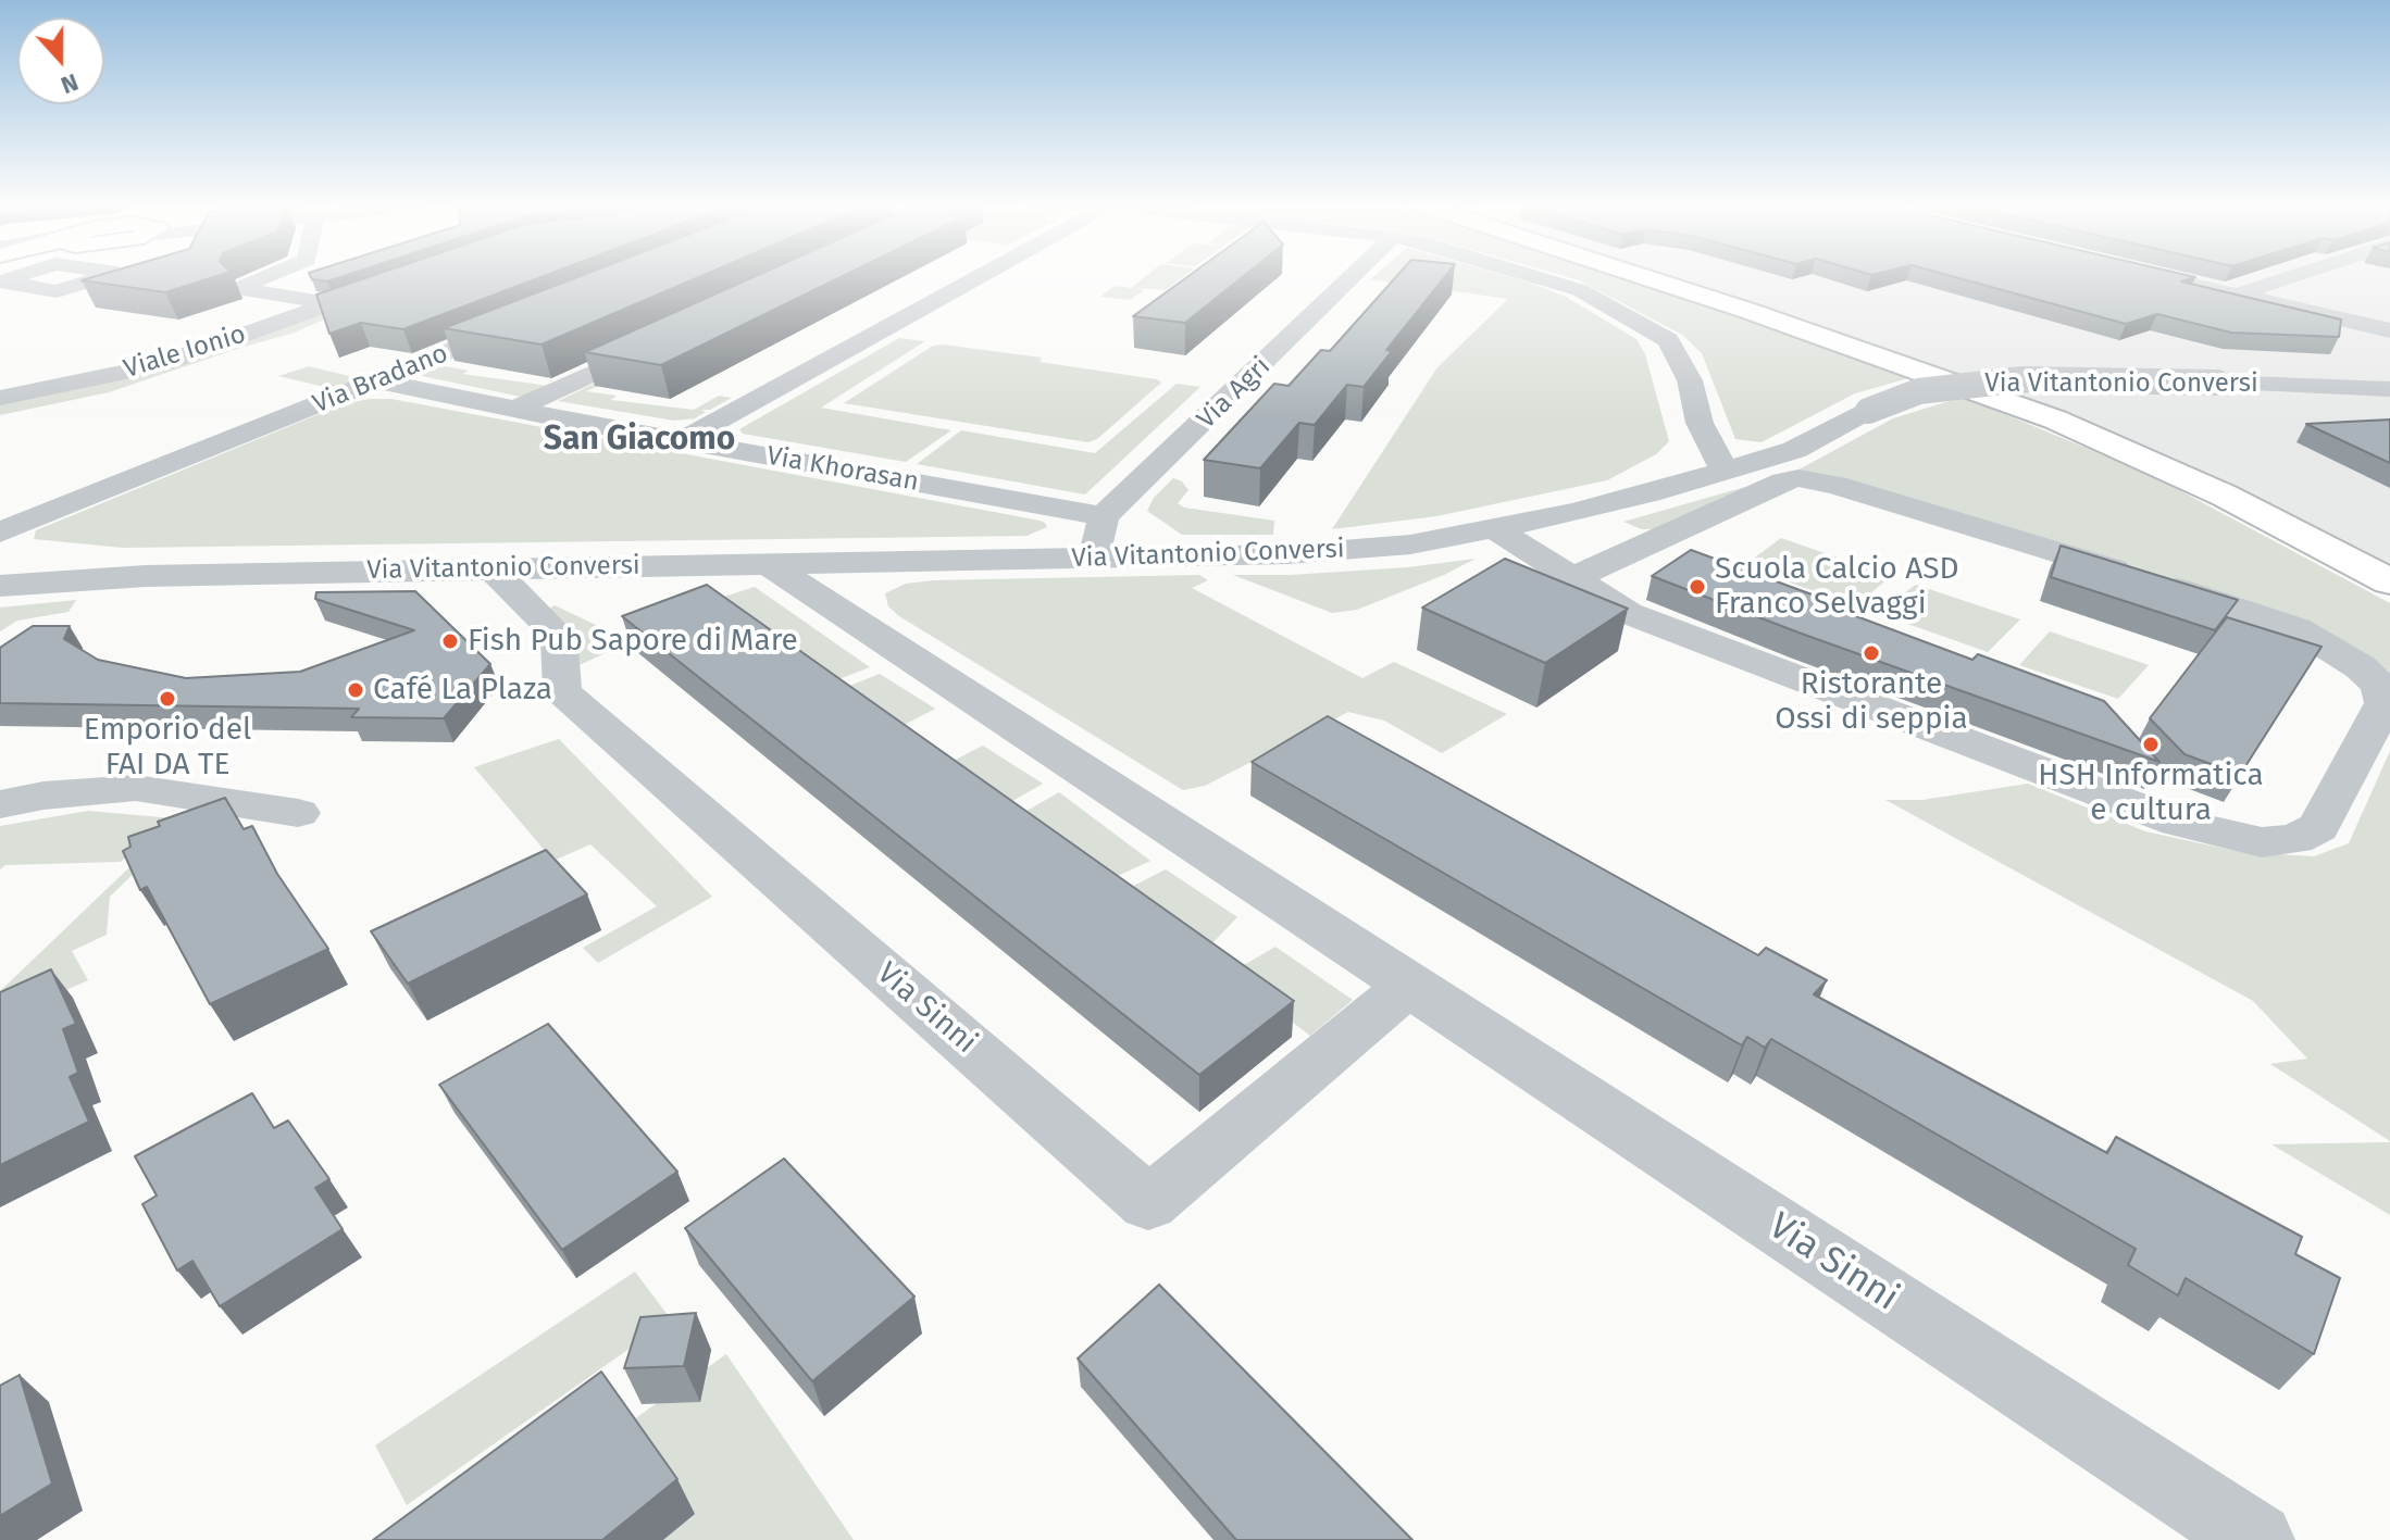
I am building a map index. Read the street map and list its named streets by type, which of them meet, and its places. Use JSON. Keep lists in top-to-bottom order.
{
  "streets": {
    "street": [
      "Viale Ionio",
      "Via Bradano",
      "Via Vitantonio Conversi",
      "Via Agri",
      "Via Khorasan",
      "Via Sinni"
    ]
  },
  "crossings": [
    ["Via Bradano", "Via Khorasan"],
    ["Via Vitantonio Conversi", "Via Sinni"],
    ["Via Agri", "Via Khorasan"]
  ],
  "districts": ["San Giacomo"],
  "places": [
    "Scuola Calcio ASD Franco Selvaggi",
    "Fish Pub Sapore di Mare",
    "Ristorante Ossi di seppia",
    "Café La Plaza",
    "Emporio del FAI DA TE",
    "HSH Informatica e cultura"
  ],
  "north": "bottom"
}
